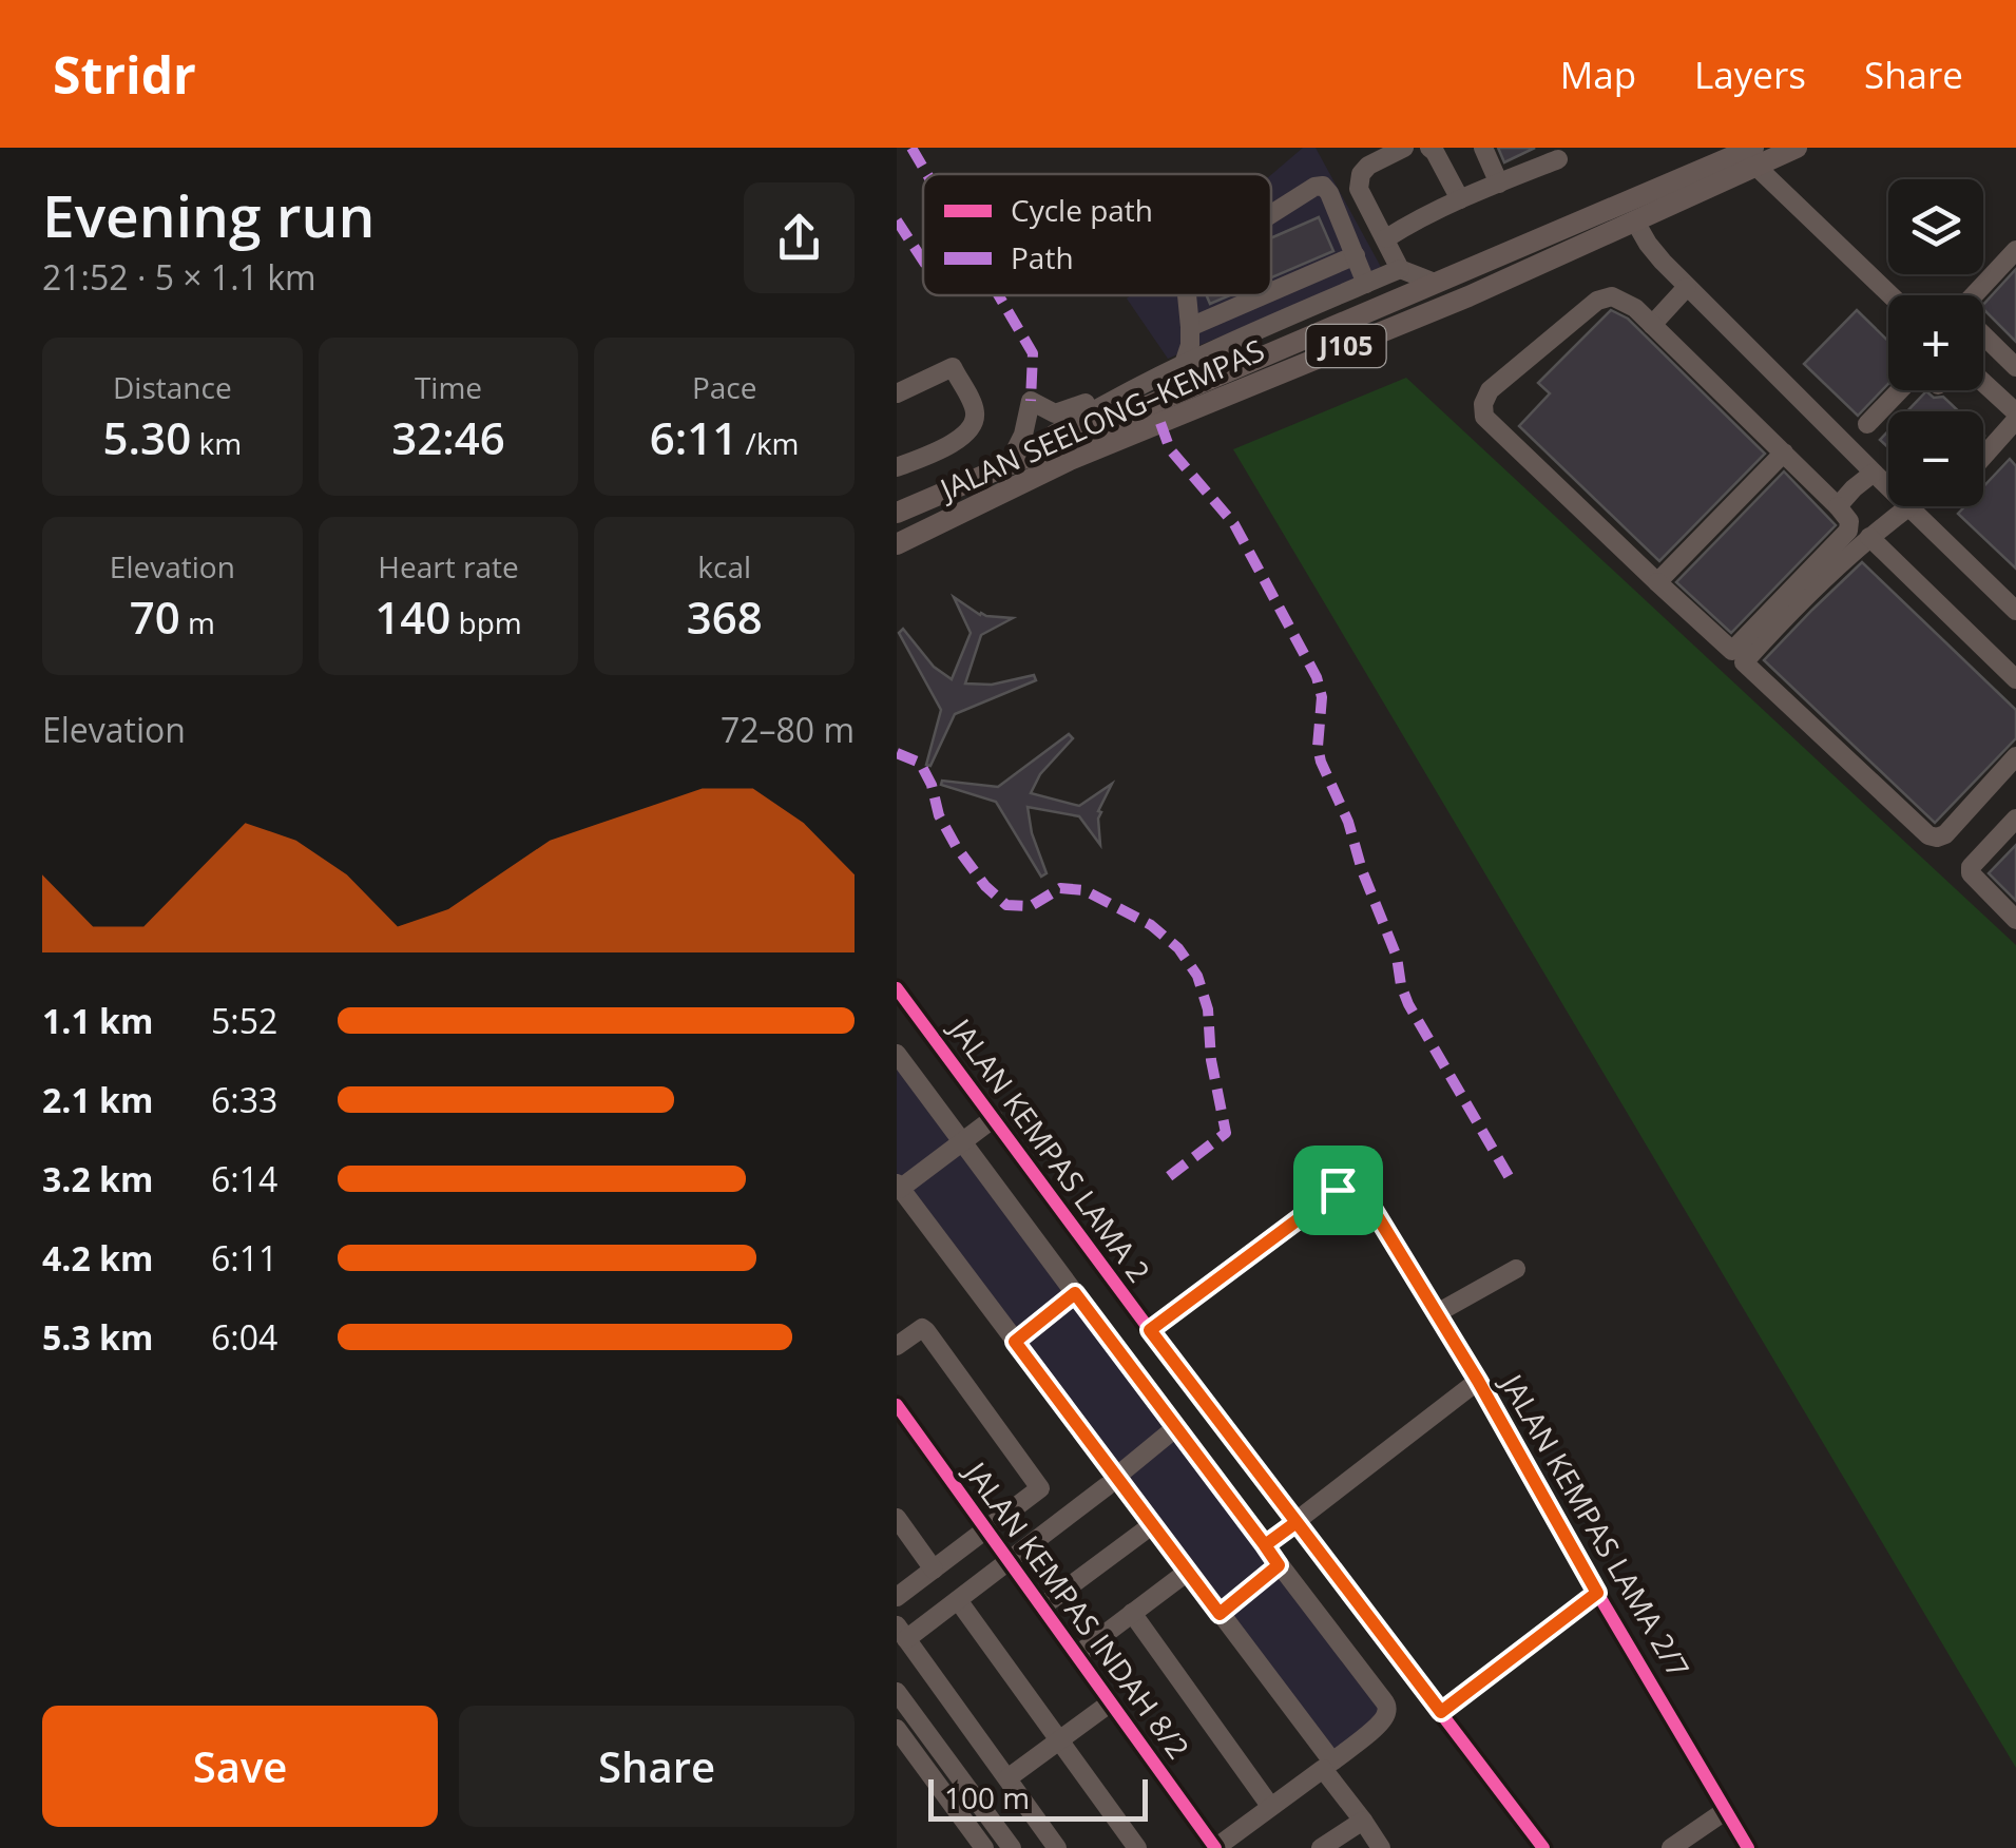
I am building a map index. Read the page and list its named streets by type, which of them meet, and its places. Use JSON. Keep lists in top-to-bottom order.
{
  "streets": {
    "main road": ["J105", "JALAN SEELONG–KEMPAS"],
    "street": ["JALAN KEMPAS LAMA 2", "JALAN KEMPAS LAMA 2/7", "JALAN KEMPAS INDAH 8/2"]
  },
  "crossings": [
    ["JALAN KEMPAS LAMA 2", "JALAN KEMPAS LAMA 2/7"]
  ],
  "legend": ["Cycle path", "Path"],
  "scale_bar": "100 m",
  "page": {
    "header": "Stridr",
    "nav": ["Map", "Layers", "Share"],
    "heading": ["Evening run", "21:52 · 5 × 1.1 km"],
    "map_buttons": ["+", "−"],
    "stats": [
      ["Distance", "5.30 km"],
      ["Time", "32:46"],
      ["Pace", "6:11 /km"],
      ["Elevation", "70 m"],
      ["Heart rate", "140 bpm"],
      ["kcal", "368"]
    ],
    "chart": ["Elevation", "72–80 m"],
    "list": [
      {
        "name": "1.1 km",
        "note": "5:52"
      },
      {
        "name": "2.1 km",
        "note": "6:33"
      },
      {
        "name": "3.2 km",
        "note": "6:14"
      },
      {
        "name": "4.2 km",
        "note": "6:11"
      },
      {
        "name": "5.3 km",
        "note": "6:04"
      }
    ],
    "buttons": ["Save", "Share"],
    "scale": "100 m"
  }
}
